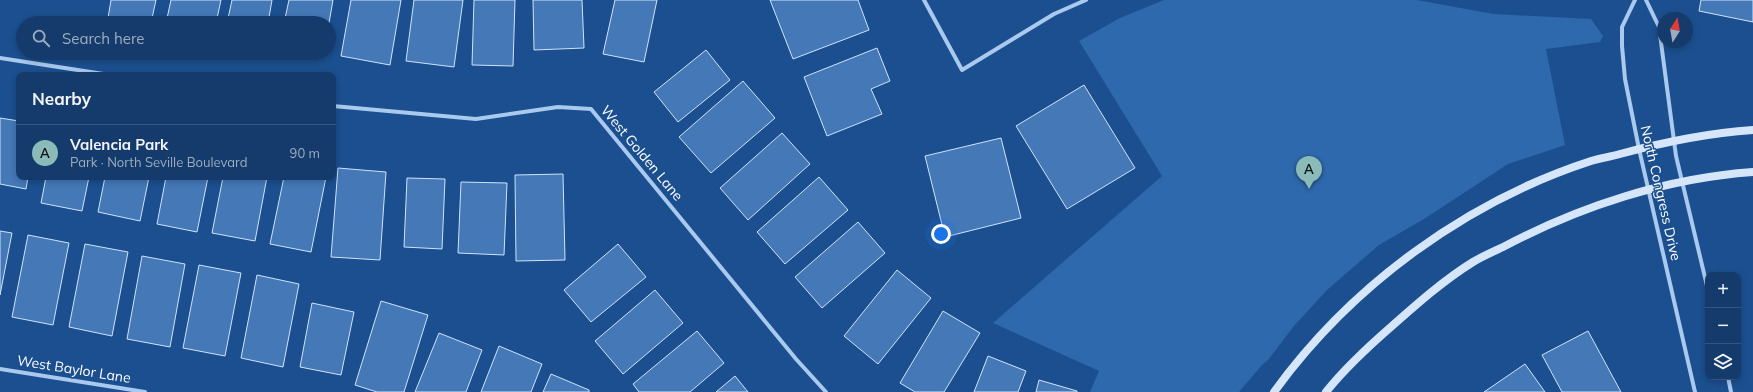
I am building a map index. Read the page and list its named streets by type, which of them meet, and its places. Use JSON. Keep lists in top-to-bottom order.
{
  "streets": {
    "street": ["West Golden Lane", "North Congress Drive", "West Baylor Lane"]
  },
  "north": "top",
  "page": {
    "search": "Search here",
    "heading": "Nearby",
    "list": [
      {
        "mark": "A",
        "name": "Valencia Park",
        "note": "Park · North Seville Boulevard",
        "value": "90 m"
      }
    ],
    "pins": "A",
    "map_buttons": ["+", "−"]
  }
}
